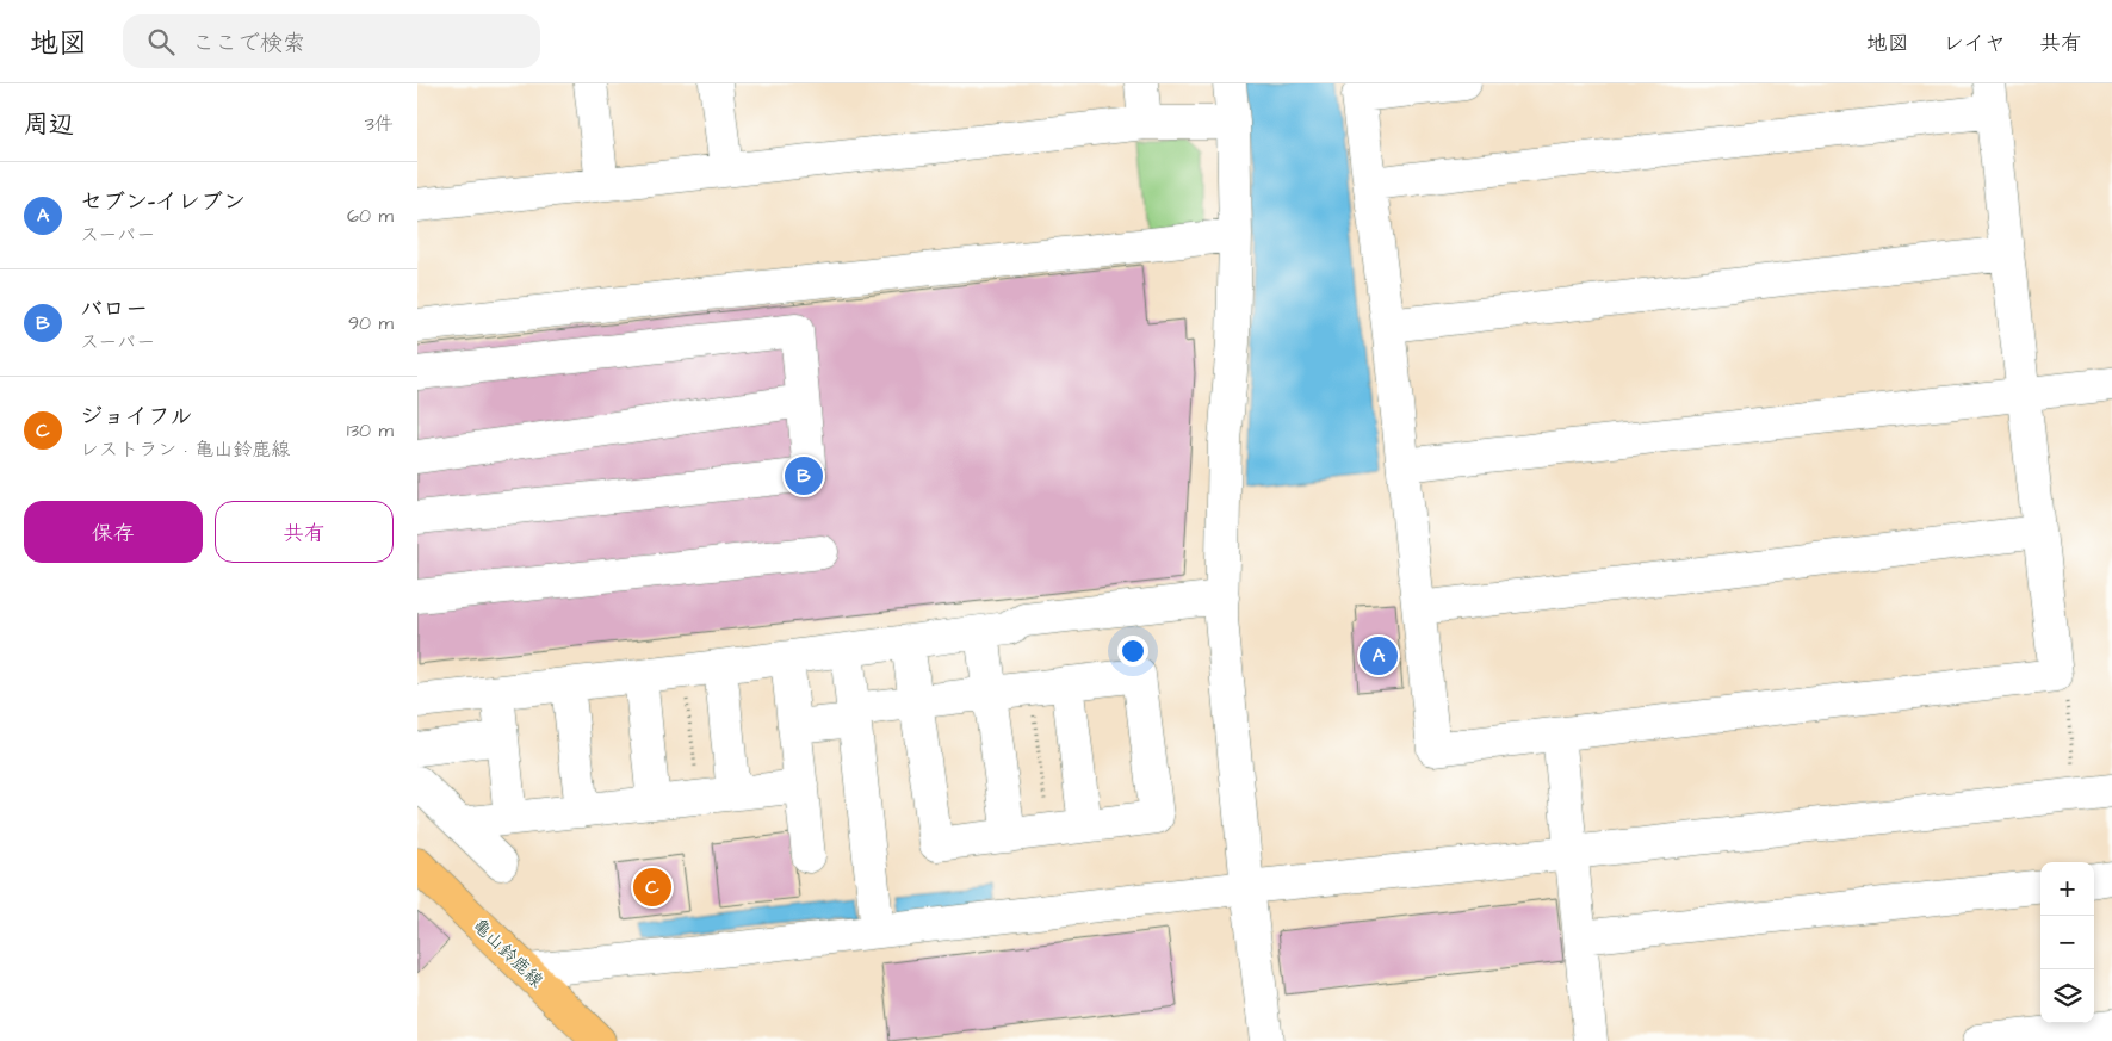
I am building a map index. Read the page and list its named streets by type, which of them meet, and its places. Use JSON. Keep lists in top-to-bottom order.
{
  "streets": {
    "main road": ["亀山鈴鹿線"]
  },
  "page": {
    "header": "地図",
    "search": "ここで検索",
    "nav": ["地図", "レイヤ", "共有"],
    "heading": ["周辺", "3件"],
    "list": [
      {
        "mark": "A",
        "name": "セブン-イレブン",
        "note": "スーパー",
        "value": "60 m"
      },
      {
        "mark": "B",
        "name": "バロー",
        "note": "スーパー",
        "value": "90 m"
      },
      {
        "mark": "C",
        "name": "ジョイフル",
        "note": "レストラン · 亀山鈴鹿線",
        "value": "130 m"
      }
    ],
    "pins": ["B", "A", "C"],
    "buttons": ["保存", "共有"],
    "map_buttons": ["+", "−"]
  }
}
